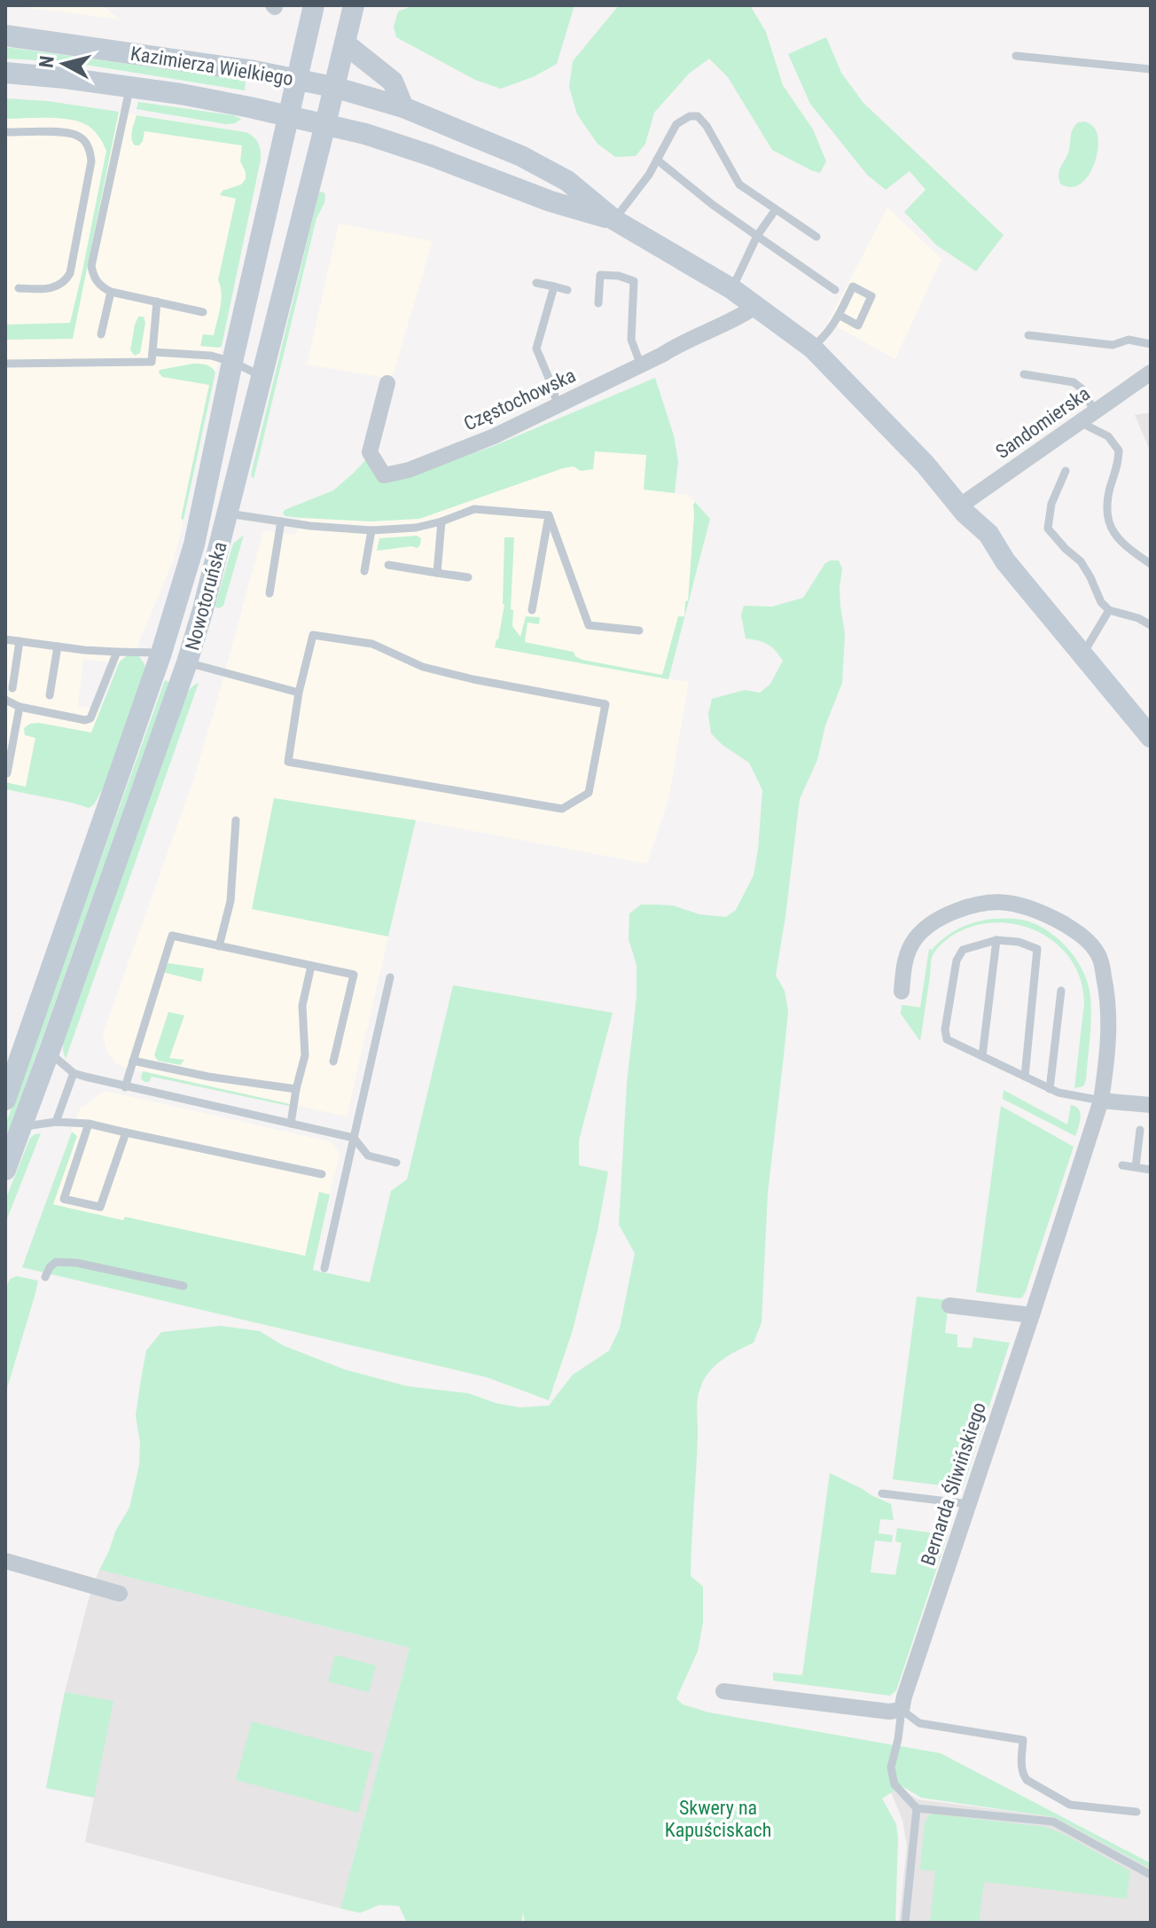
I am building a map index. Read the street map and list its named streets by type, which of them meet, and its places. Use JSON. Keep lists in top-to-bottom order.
{
  "streets": {
    "main road": ["Kazimierza Wielkiego", "Nowotoruńska"],
    "street": ["Częstochowska", "Sandomierska", "Bernarda Śliwińskiego"]
  },
  "crossings": [
    ["Kazimierza Wielkiego", "Nowotoruńska"]
  ],
  "parks": ["Skwery na Kapuściskach"],
  "north": "left"
}
